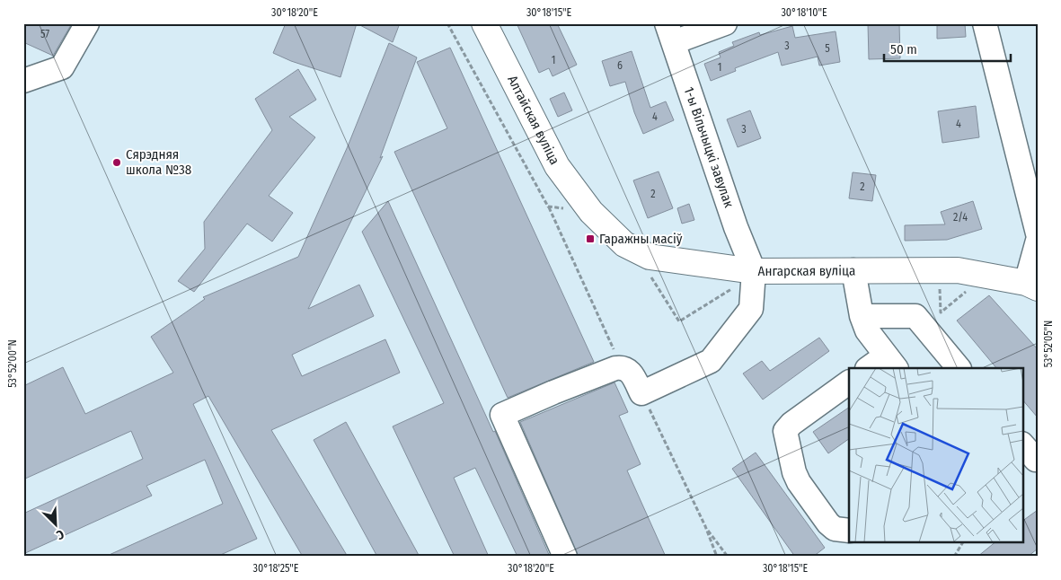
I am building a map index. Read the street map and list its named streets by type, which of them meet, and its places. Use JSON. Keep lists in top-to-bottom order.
{
  "streets": {
    "main road": ["Алтайская вуліца", "Ангарская вуліца"],
    "street": ["1-ы Вільчыцкі завулак"]
  },
  "crossings": [
    ["Алтайская вуліца", "Ангарская вуліца"],
    ["1-ы Вільчыцкі завулак", "Ангарская вуліца"]
  ],
  "places": {
    "other": ["Сярэдняя школа №38"],
    "transit": ["Гаражны масіў"]
  },
  "house_numbers": [
    "57",
    "3",
    "5",
    "1",
    "6",
    "1",
    "4",
    "4",
    "3",
    "2",
    "2",
    "2/4"
  ],
  "scale_bar": "50 m",
  "north": "bottom right",
  "coordinates": [
    "30°18'20\"E",
    "30°18'15\"E",
    "30°18'10\"E",
    "53°52'05\"N",
    "53°52'00\"N",
    "30°18'25\"E"
  ]
}
